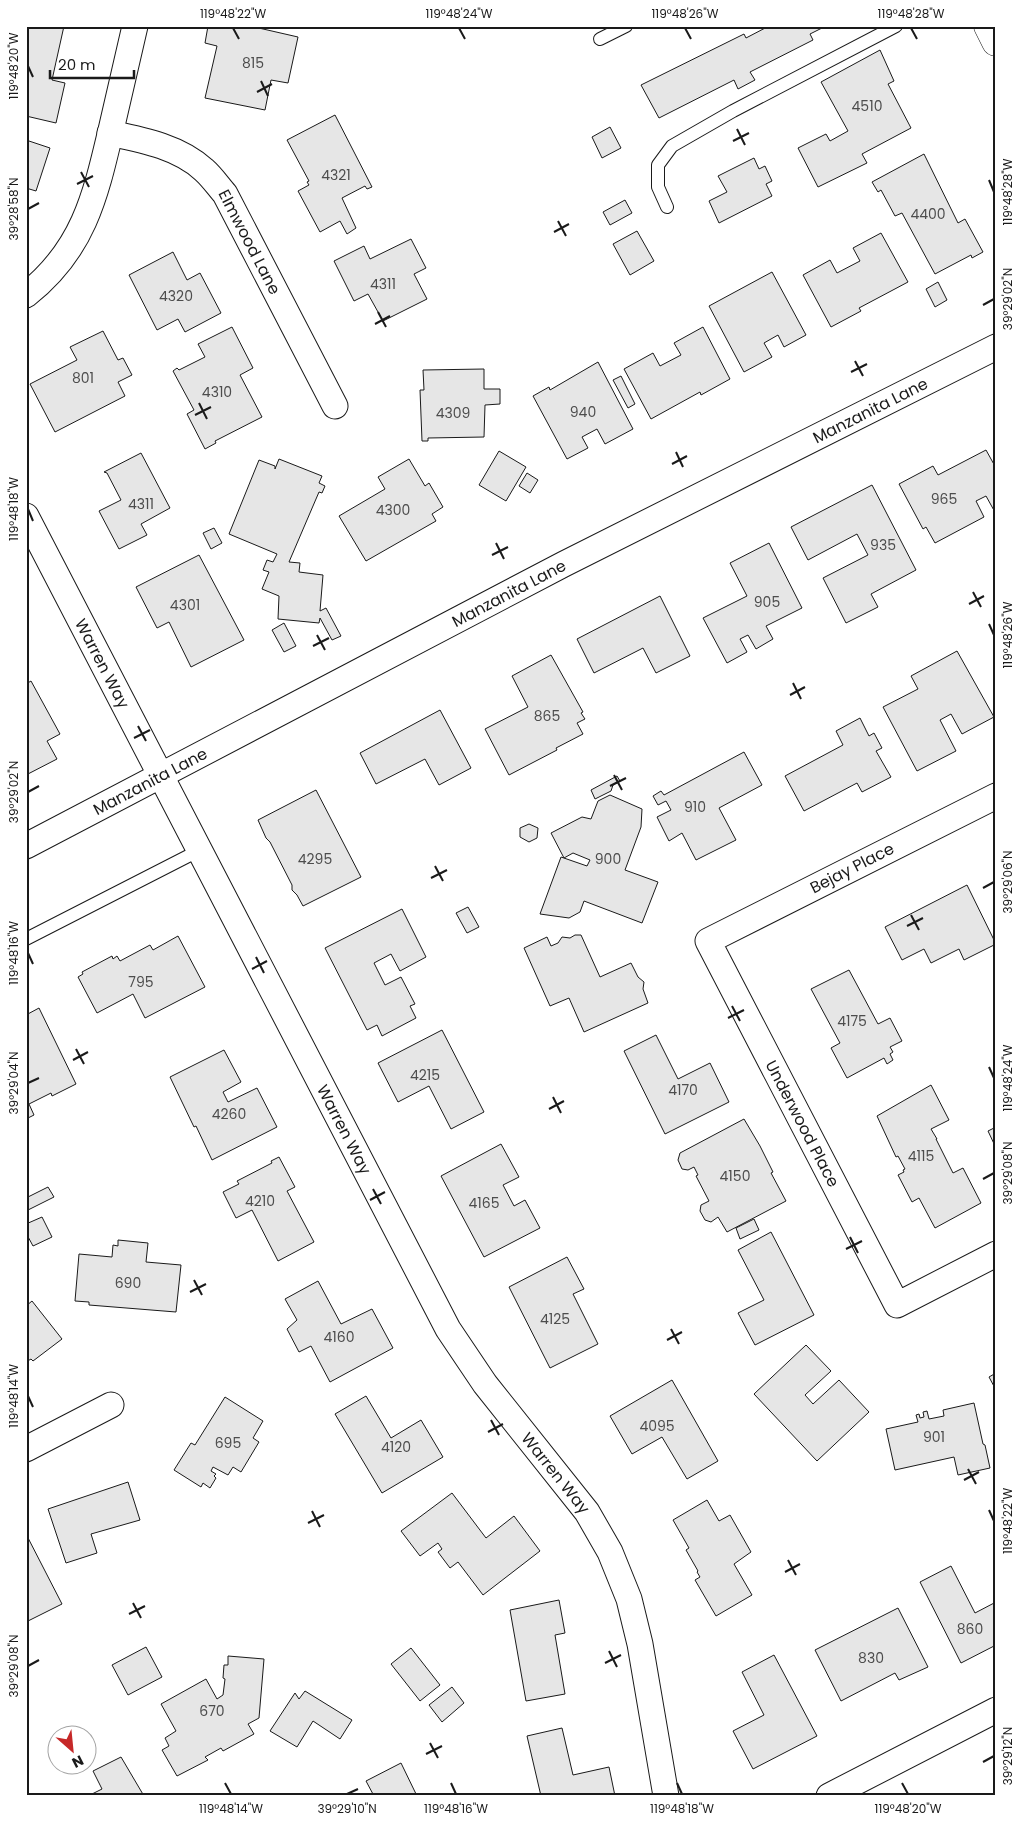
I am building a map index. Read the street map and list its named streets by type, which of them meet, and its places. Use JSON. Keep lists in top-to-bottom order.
{
  "streets": {
    "street": [
      "Elmwood Lane",
      "Manzanita Lane",
      "Warren Way",
      "Bejay Place",
      "Underwood Place"
    ]
  },
  "crossings": [
    ["Manzanita Lane", "Warren Way"],
    ["Bejay Place", "Underwood Place"]
  ],
  "house_numbers": [
    "815",
    "4510",
    "4321",
    "4400",
    "4311",
    "4320",
    "801",
    "4310",
    "940",
    "4309",
    "965",
    "4311",
    "4300",
    "935",
    "905",
    "4301",
    "865",
    "910",
    "4295",
    "900",
    "795",
    "4175",
    "4215",
    "4170",
    "4260",
    "4115",
    "4150",
    "4210",
    "4165",
    "690",
    "4125",
    "4160",
    "4095",
    "901",
    "695",
    "4120",
    "860",
    "830",
    "670"
  ],
  "scale_bar": "20 m",
  "north": "bottom right",
  "coordinates": [
    "119°48'22\"W",
    "119°48'24\"W",
    "119°48'26\"W",
    "119°48'28\"W",
    "119°48'20\"W",
    "39°28'58\"N",
    "39°29'02\"N",
    "119°48'18\"W",
    "39°29'06\"N",
    "119°48'16\"W",
    "39°29'04\"N",
    "39°29'08\"N",
    "119°48'14\"W",
    "39°29'12\"N",
    "39°29'10\"N"
  ]
}
